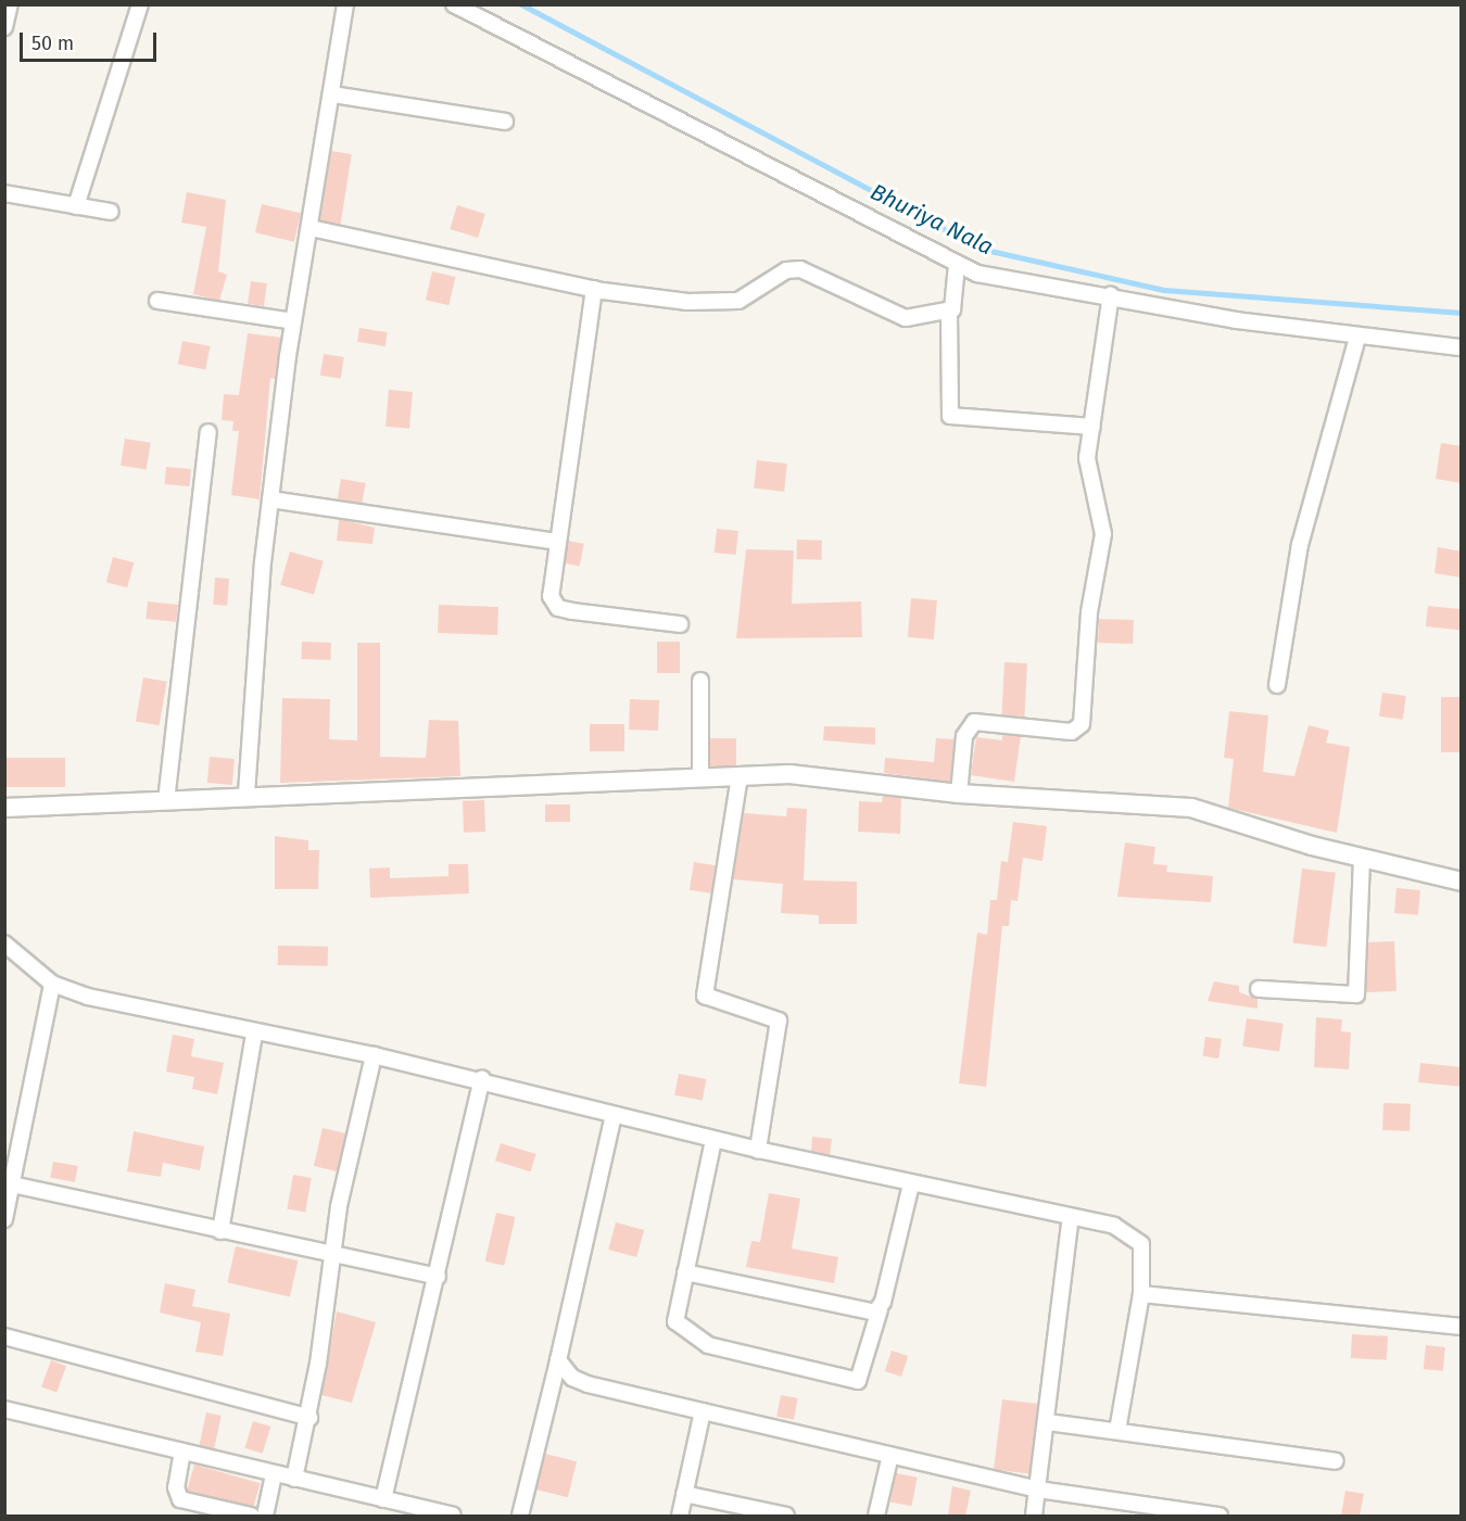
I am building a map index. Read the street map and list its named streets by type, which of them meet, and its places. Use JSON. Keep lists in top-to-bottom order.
{
  "water": ["Bhuriya Nala"],
  "scale_bar": "50 m"
}
